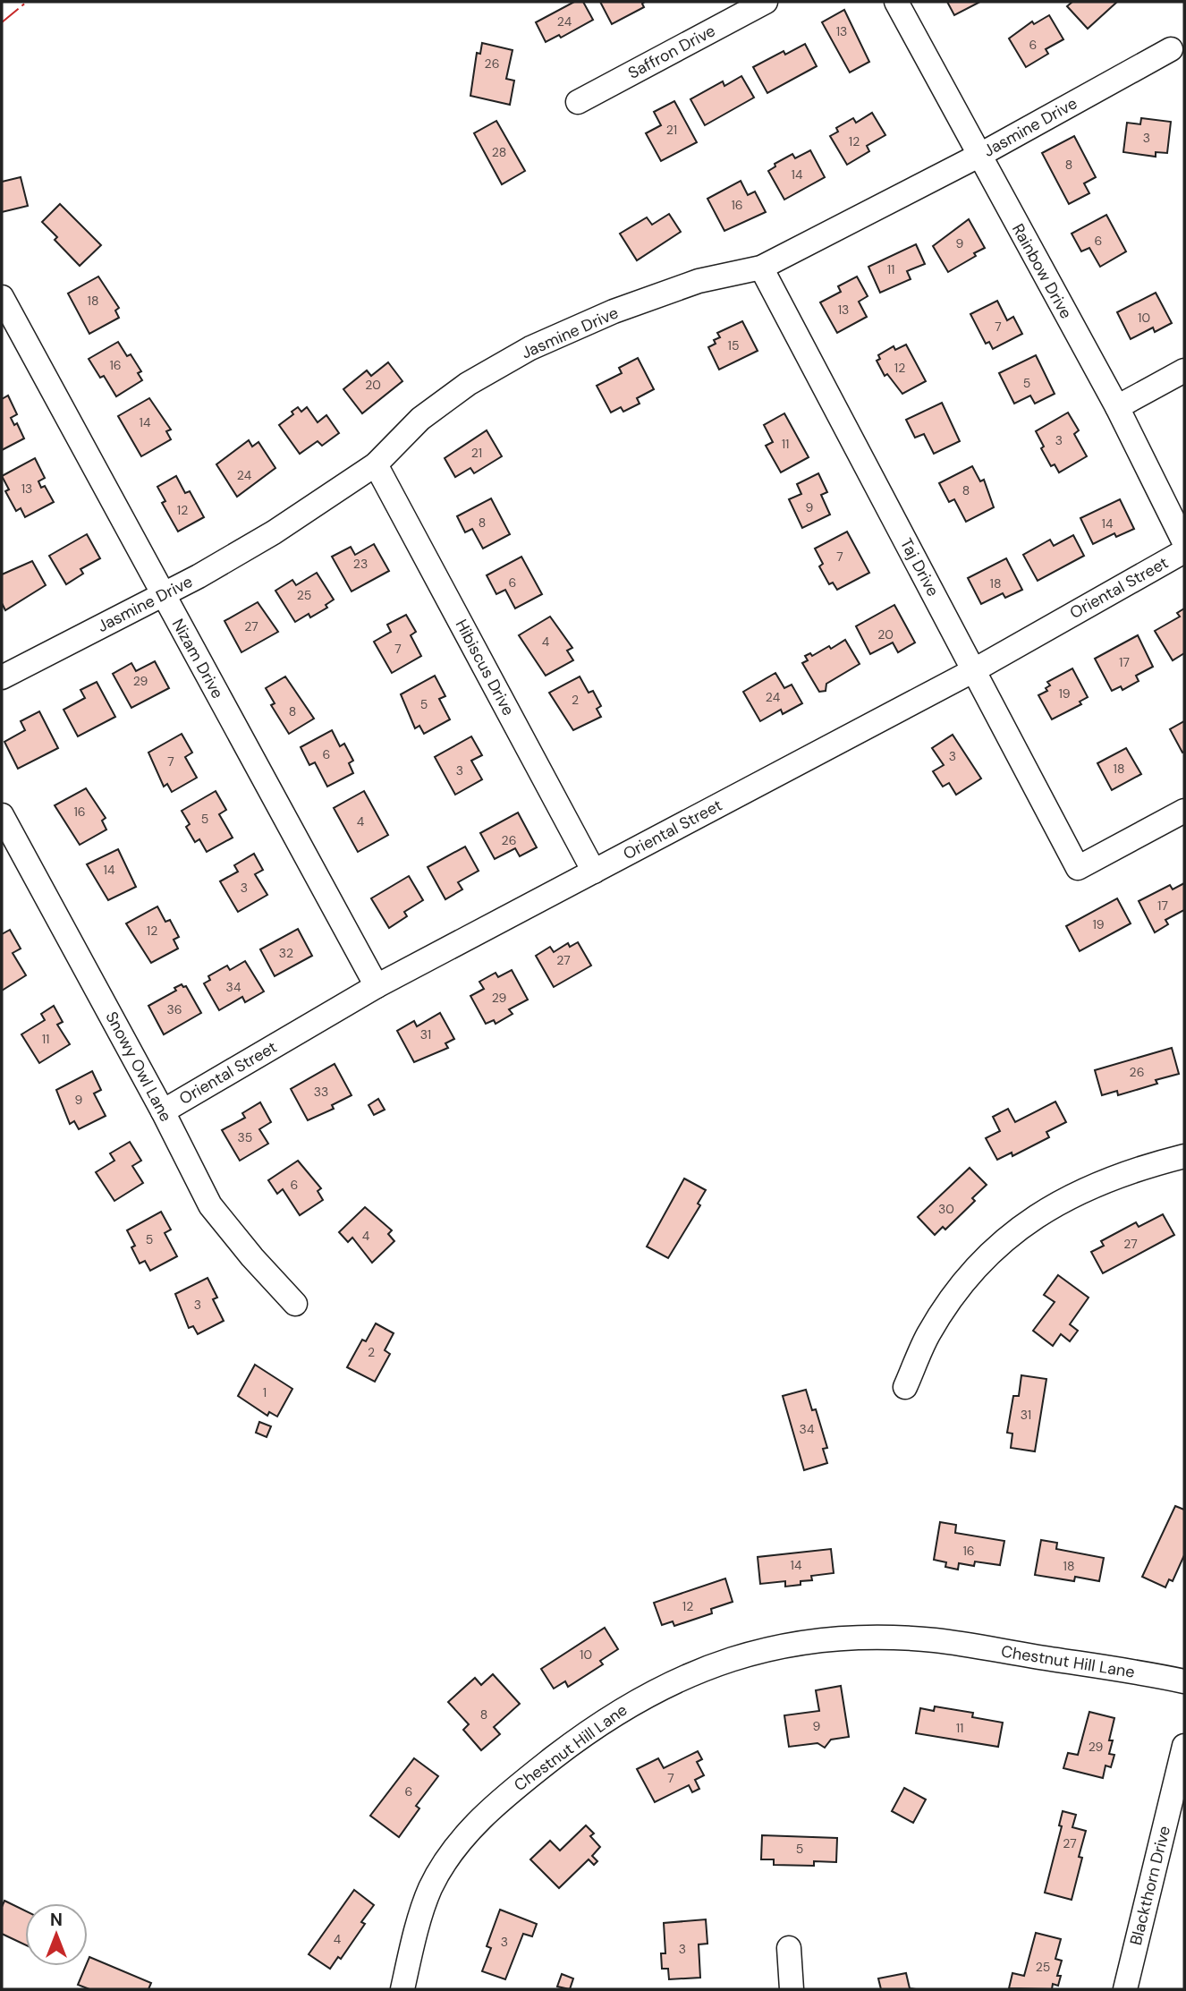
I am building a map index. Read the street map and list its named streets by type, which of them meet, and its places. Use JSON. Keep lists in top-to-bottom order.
{
  "streets": {
    "street": [
      "Saffron Drive",
      "Jasmine Drive",
      "Rainbow Drive",
      "Taj Drive",
      "Oriental Street",
      "Nizam Drive",
      "Hibiscus Drive",
      "Snowy Owl Lane",
      "Chestnut Hill Lane",
      "Blackthorn Drive"
    ]
  },
  "crossings": [
    ["Jasmine Drive", "Rainbow Drive"],
    ["Jasmine Drive", "Taj Drive"],
    ["Jasmine Drive", "Nizam Drive"],
    ["Jasmine Drive", "Hibiscus Drive"],
    ["Taj Drive", "Oriental Street"],
    ["Oriental Street", "Nizam Drive"],
    ["Oriental Street", "Hibiscus Drive"],
    ["Oriental Street", "Snowy Owl Lane"]
  ],
  "house_numbers": [
    "24",
    "13",
    "6",
    "26",
    "21",
    "3",
    "12",
    "28",
    "8",
    "14",
    "16",
    "6",
    "9",
    "11",
    "18",
    "13",
    "10",
    "7",
    "15",
    "16",
    "12",
    "5",
    "20",
    "14",
    "3",
    "11",
    "21",
    "24",
    "13",
    "8",
    "9",
    "12",
    "8",
    "14",
    "7",
    "23",
    "6",
    "18",
    "25",
    "27",
    "20",
    "4",
    "7",
    "17",
    "29",
    "19",
    "24",
    "2",
    "5",
    "8",
    "6",
    "3",
    "7",
    "18",
    "3",
    "16",
    "5",
    "4",
    "26",
    "14",
    "3",
    "17",
    "19",
    "12",
    "32",
    "27",
    "34",
    "29",
    "36",
    "31",
    "11",
    "26",
    "33",
    "9",
    "35",
    "6",
    "30",
    "4",
    "5",
    "27",
    "3",
    "2",
    "1",
    "31",
    "34",
    "16",
    "14",
    "18",
    "12",
    "10",
    "8",
    "9",
    "11",
    "29",
    "7",
    "6",
    "27",
    "5",
    "4",
    "3",
    "3",
    "25"
  ],
  "north": "top"
}
